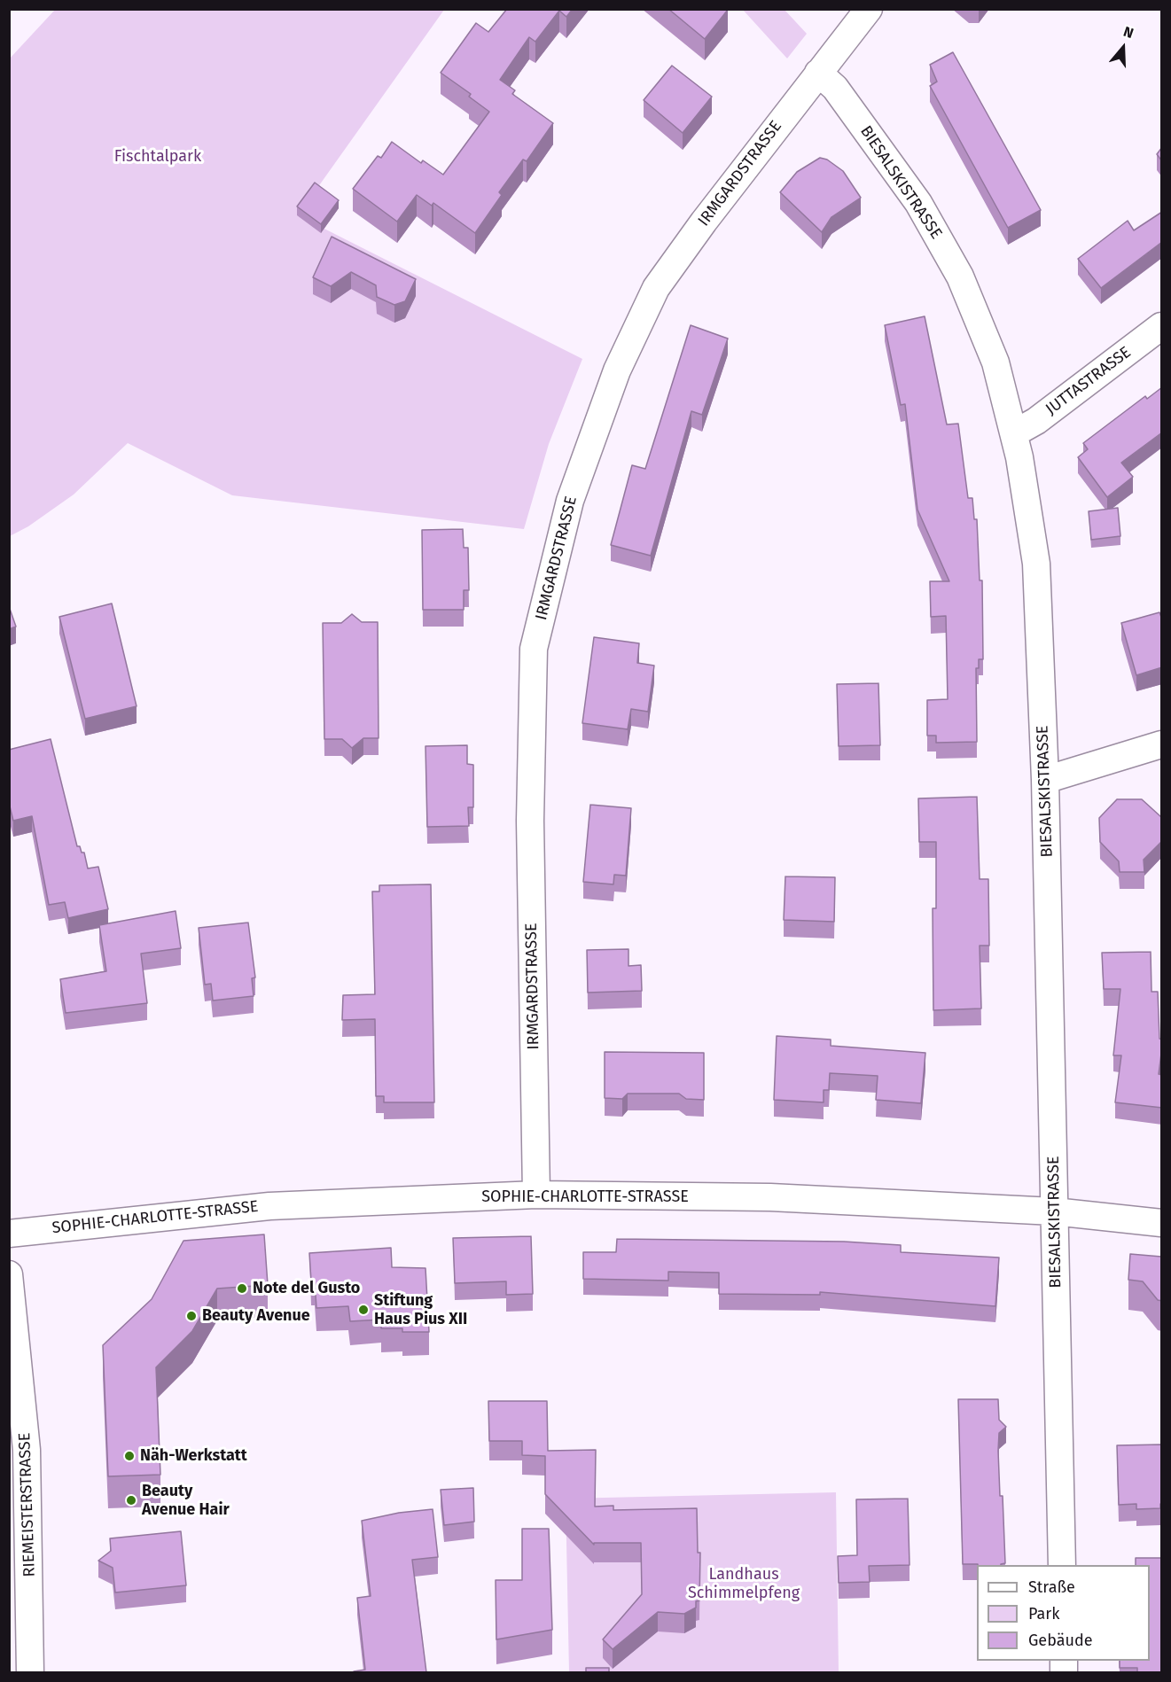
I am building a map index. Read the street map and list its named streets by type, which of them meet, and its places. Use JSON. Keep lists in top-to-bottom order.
{
  "streets": {
    "street": [
      "IRMGARDSTRASSE",
      "BIESALSKISTRASSE",
      "JUTTASTRASSE",
      "SOPHIE-CHARLOTTE-STRASSE",
      "RIEMEISTERSTRASSE"
    ]
  },
  "crossings": [
    ["IRMGARDSTRASSE", "BIESALSKISTRASSE"],
    ["IRMGARDSTRASSE", "SOPHIE-CHARLOTTE-STRASSE"],
    ["BIESALSKISTRASSE", "JUTTASTRASSE"],
    ["BIESALSKISTRASSE", "SOPHIE-CHARLOTTE-STRASSE"]
  ],
  "parks": ["Fischtalpark", "Landhaus Schimmelpfeng"],
  "places": [
    "Note del Gusto",
    "Stiftung Haus Pius XII",
    "Beauty Avenue",
    "Näh-Werkstatt",
    "Beauty Avenue Hair"
  ],
  "legend": ["Straße", "Park", "Gebäude"],
  "north": "top"
}
